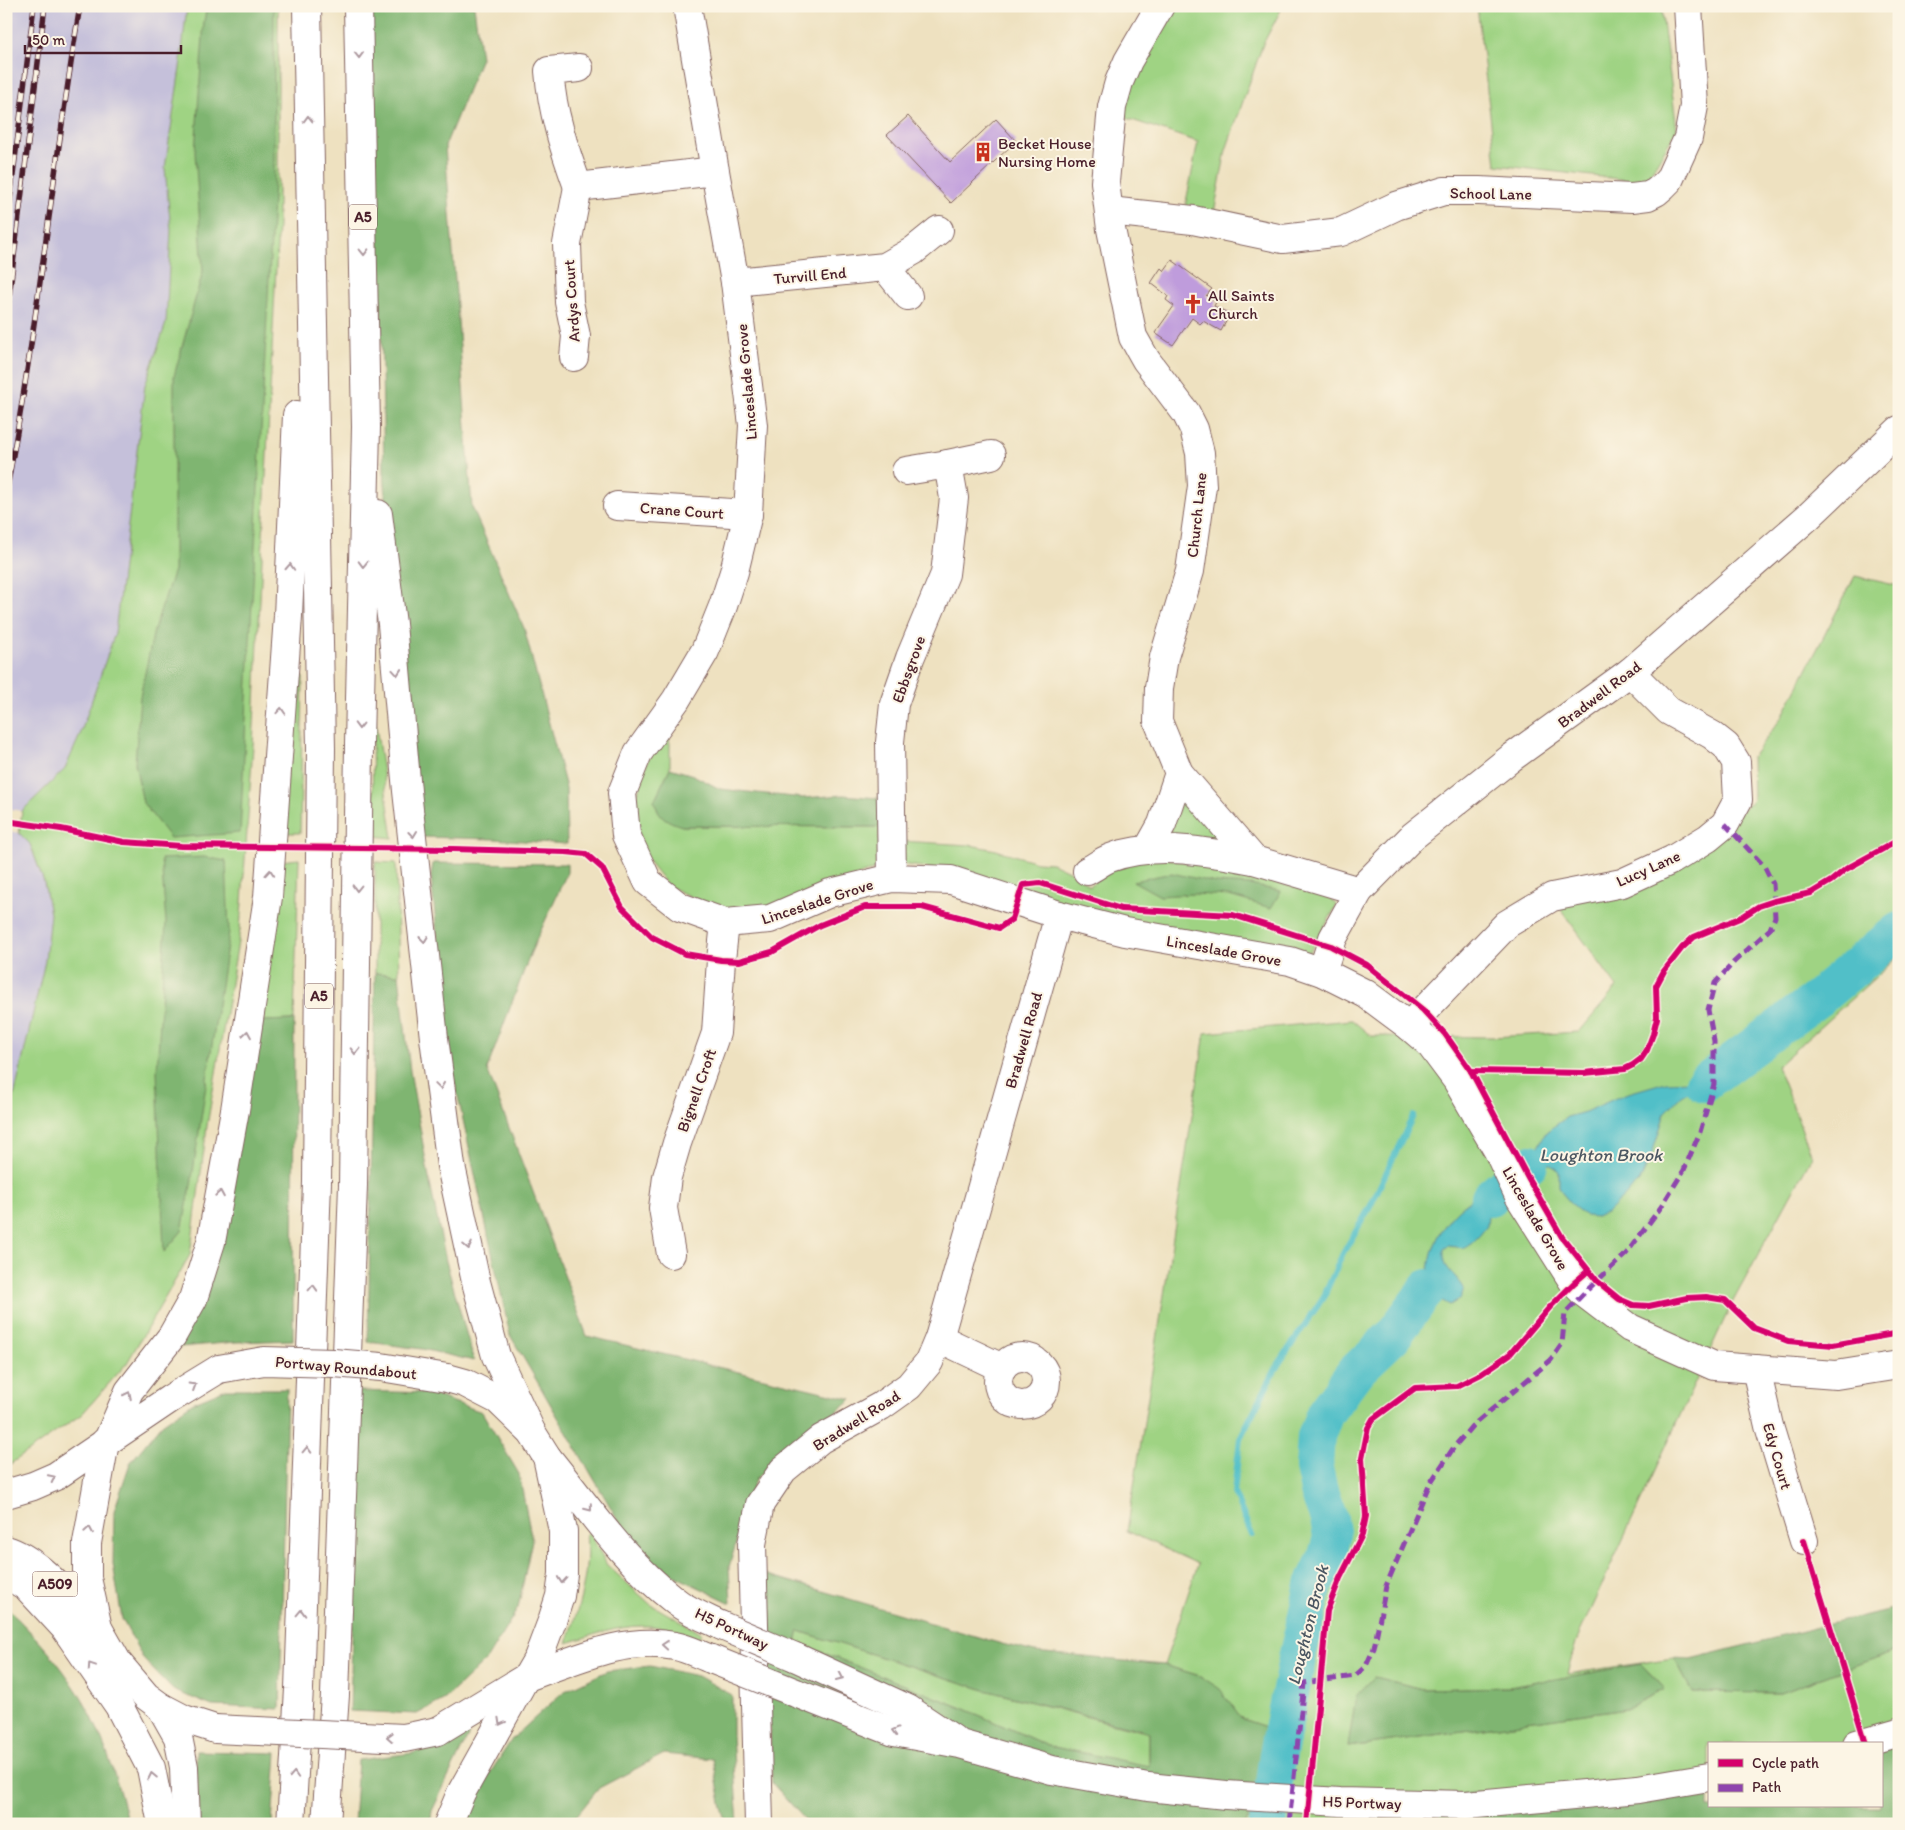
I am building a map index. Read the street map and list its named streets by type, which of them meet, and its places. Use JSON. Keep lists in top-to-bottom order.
{
  "streets": {
    "main road": [
      "School Lane",
      "A5",
      "Turvill End",
      "Ardys Court",
      "Linceslade Grove",
      "Crane Court",
      "Church Lane",
      "Ebbsgrove",
      "Bradwell Road",
      "Lucy Lane",
      "Bignell Croft",
      "Portway Roundabout",
      "Edy Court",
      "A509",
      "H5 Portway"
    ]
  },
  "crossings": [
    ["School Lane", "Church Lane"],
    ["Turvill End", "Linceslade Grove"],
    ["Linceslade Grove", "Crane Court"],
    ["Linceslade Grove", "Ebbsgrove"],
    ["Linceslade Grove", "Bradwell Road"],
    ["Linceslade Grove", "Lucy Lane"],
    ["Linceslade Grove", "Bignell Croft"],
    ["Linceslade Grove", "Edy Court"],
    ["Bradwell Road", "Lucy Lane"],
    ["Portway Roundabout", "H5 Portway"]
  ],
  "water": ["Loughton Brook"],
  "places": {
    "building": ["Becket House Nursing Home"],
    "church": ["All Saints Church"]
  },
  "legend": ["Cycle path", "Path"],
  "scale_bar": "50 m"
}
